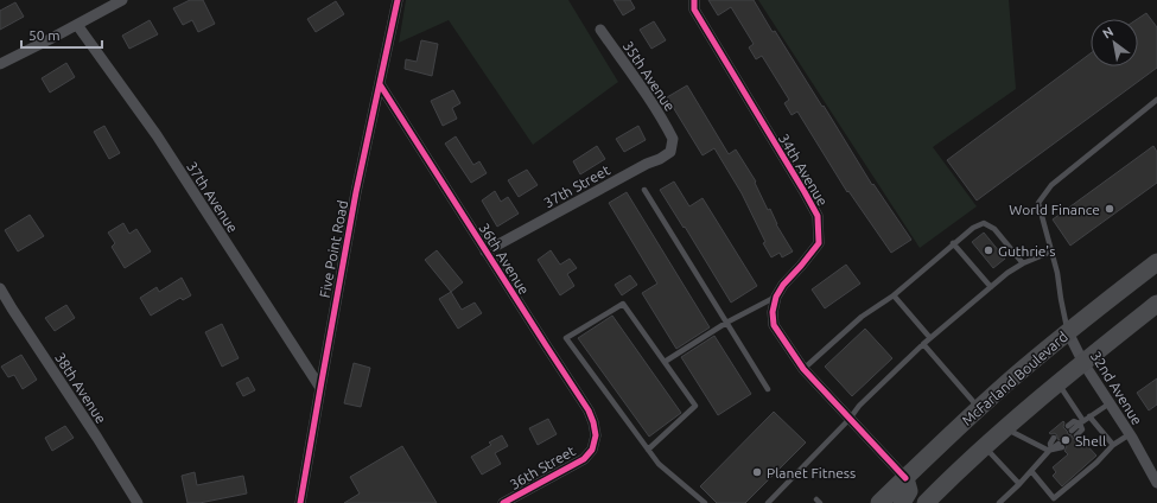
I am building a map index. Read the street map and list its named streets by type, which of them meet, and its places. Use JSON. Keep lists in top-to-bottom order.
{
  "streets": {
    "highway": ["McFarland Boulevard"],
    "street": [
      "35th Avenue",
      "34th Avenue",
      "37th Street",
      "37th Avenue",
      "Five Point Road",
      "36th Avenue",
      "38th Avenue",
      "32nd Avenue",
      "36th Street"
    ]
  },
  "crossings": [
    ["35th Avenue", "37th Street"],
    ["34th Avenue", "McFarland Boulevard"],
    ["37th Street", "36th Avenue"],
    ["37th Avenue", "Five Point Road"],
    ["Five Point Road", "36th Avenue"],
    ["36th Avenue", "36th Street"],
    ["McFarland Boulevard", "32nd Avenue"]
  ],
  "places": [
    "World Finance",
    "Guthrie's",
    "Shell",
    "Planet Fitness"
  ],
  "scale_bar": "50 m",
  "north": "top left"
}
